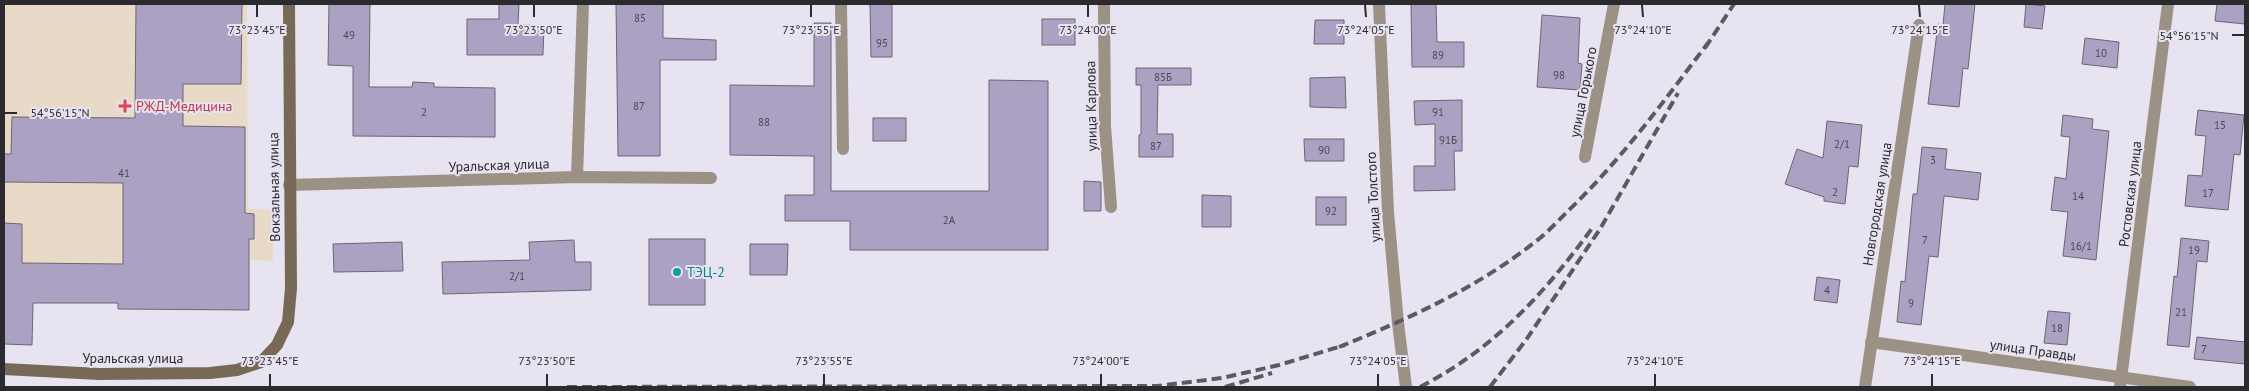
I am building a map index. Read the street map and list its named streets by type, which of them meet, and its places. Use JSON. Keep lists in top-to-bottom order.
{
  "streets": {
    "street": [
      "улица Горького",
      "улица Карлова",
      "Уральская улица",
      "Вокзальная улица",
      "Ростовская улица",
      "улица Толстого",
      "Новгородская улица",
      "улица Правды"
    ]
  },
  "crossings": [
    ["Уральская улица", "Вокзальная улица"],
    ["Ростовская улица", "улица Правды"],
    ["Новгородская улица", "улица Правды"]
  ],
  "places": {
    "health": ["РЖД-Медицина"],
    "other": ["ТЭЦ-2"]
  },
  "house_numbers": [
    "85",
    "49",
    "95",
    "10",
    "89",
    "98",
    "85Б",
    "87",
    "2",
    "91",
    "88",
    "15",
    "91Б",
    "2/1",
    "87",
    "90",
    "3",
    "41",
    "2",
    "17",
    "14",
    "92",
    "2А",
    "7",
    "16/1",
    "19",
    "2/1",
    "4",
    "9",
    "21",
    "18",
    "7"
  ],
  "coordinates": [
    "73°23'45\"E",
    "73°23'50\"E",
    "73°23'55\"E",
    "73°24'00\"E",
    "73°24'05\"E",
    "73°24'10\"E",
    "73°24'15\"E",
    "54°56'15\"N"
  ]
}
